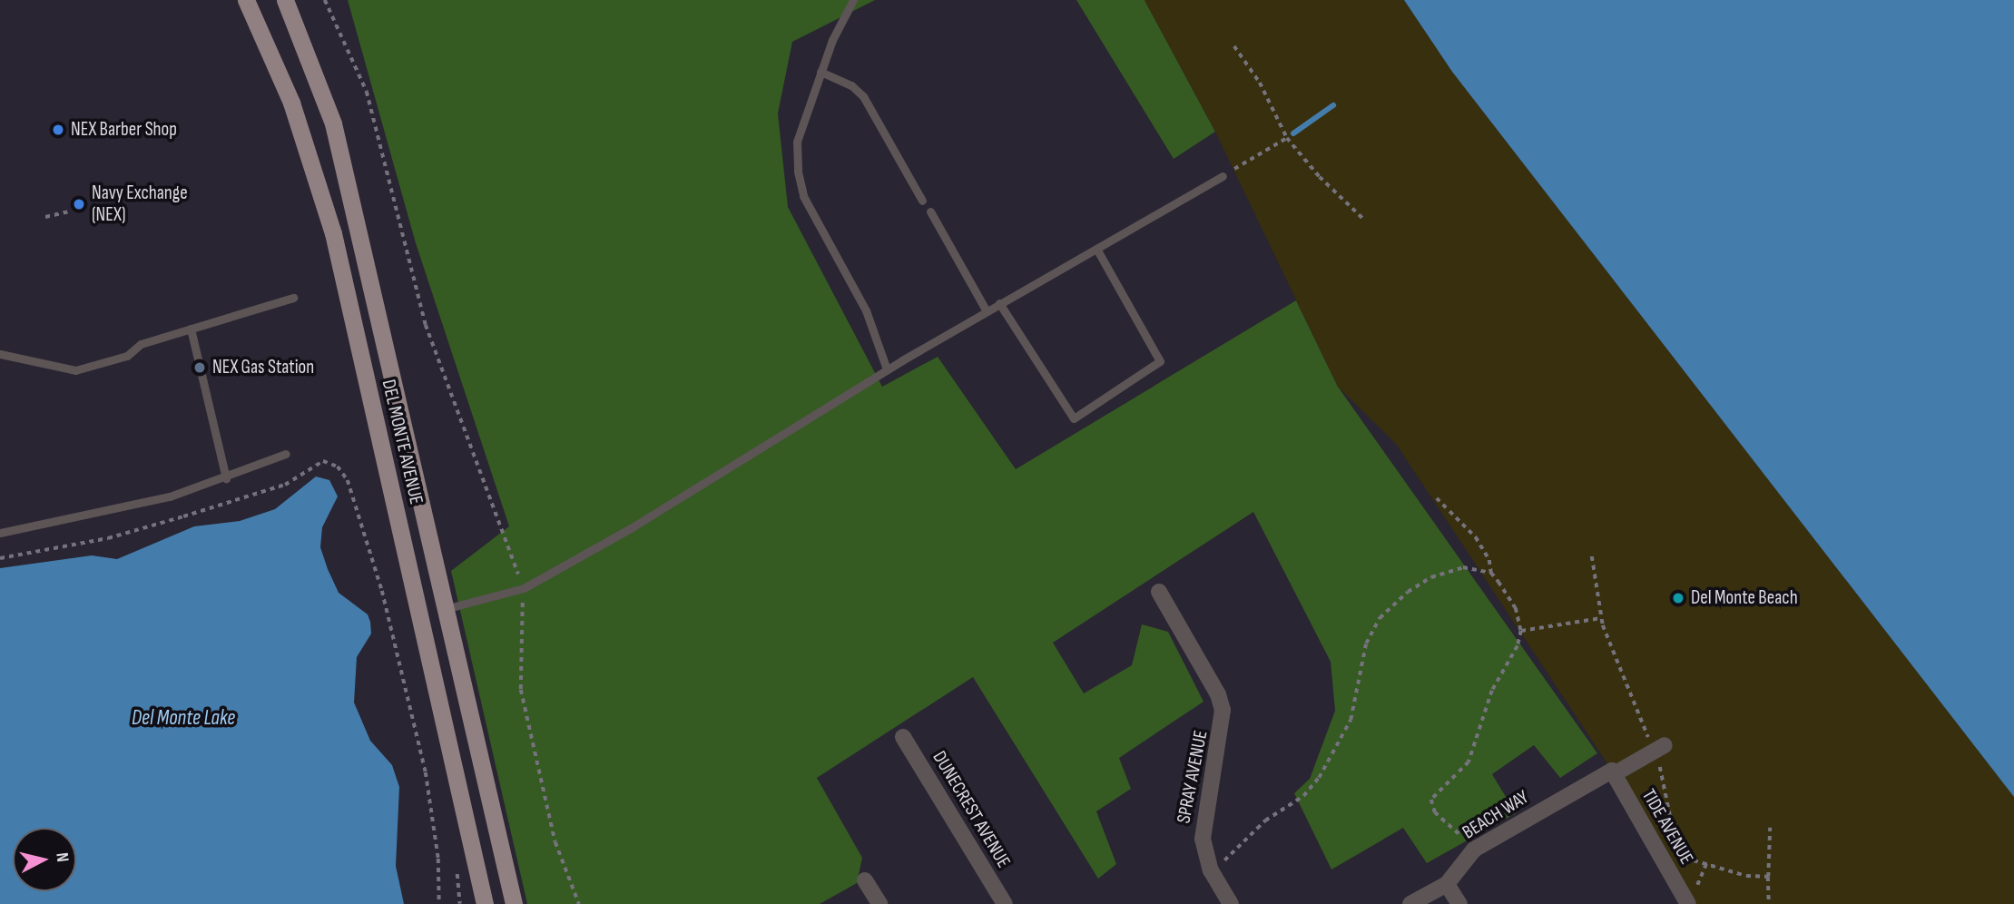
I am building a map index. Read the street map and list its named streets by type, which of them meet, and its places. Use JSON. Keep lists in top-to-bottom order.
{
  "streets": {
    "main road": ["DEL MONTE AVENUE"],
    "street": [
      "SPRAY AVENUE",
      "DUNECREST AVENUE",
      "BEACH WAY",
      "TIDE AVENUE"
    ]
  },
  "crossings": [
    ["BEACH WAY", "TIDE AVENUE"]
  ],
  "water": ["Del Monte Lake"],
  "places": [
    "NEX Barber Shop",
    "Navy Exchange (NEX)",
    "NEX Gas Station",
    "Del Monte Beach"
  ],
  "north": "right"
}
